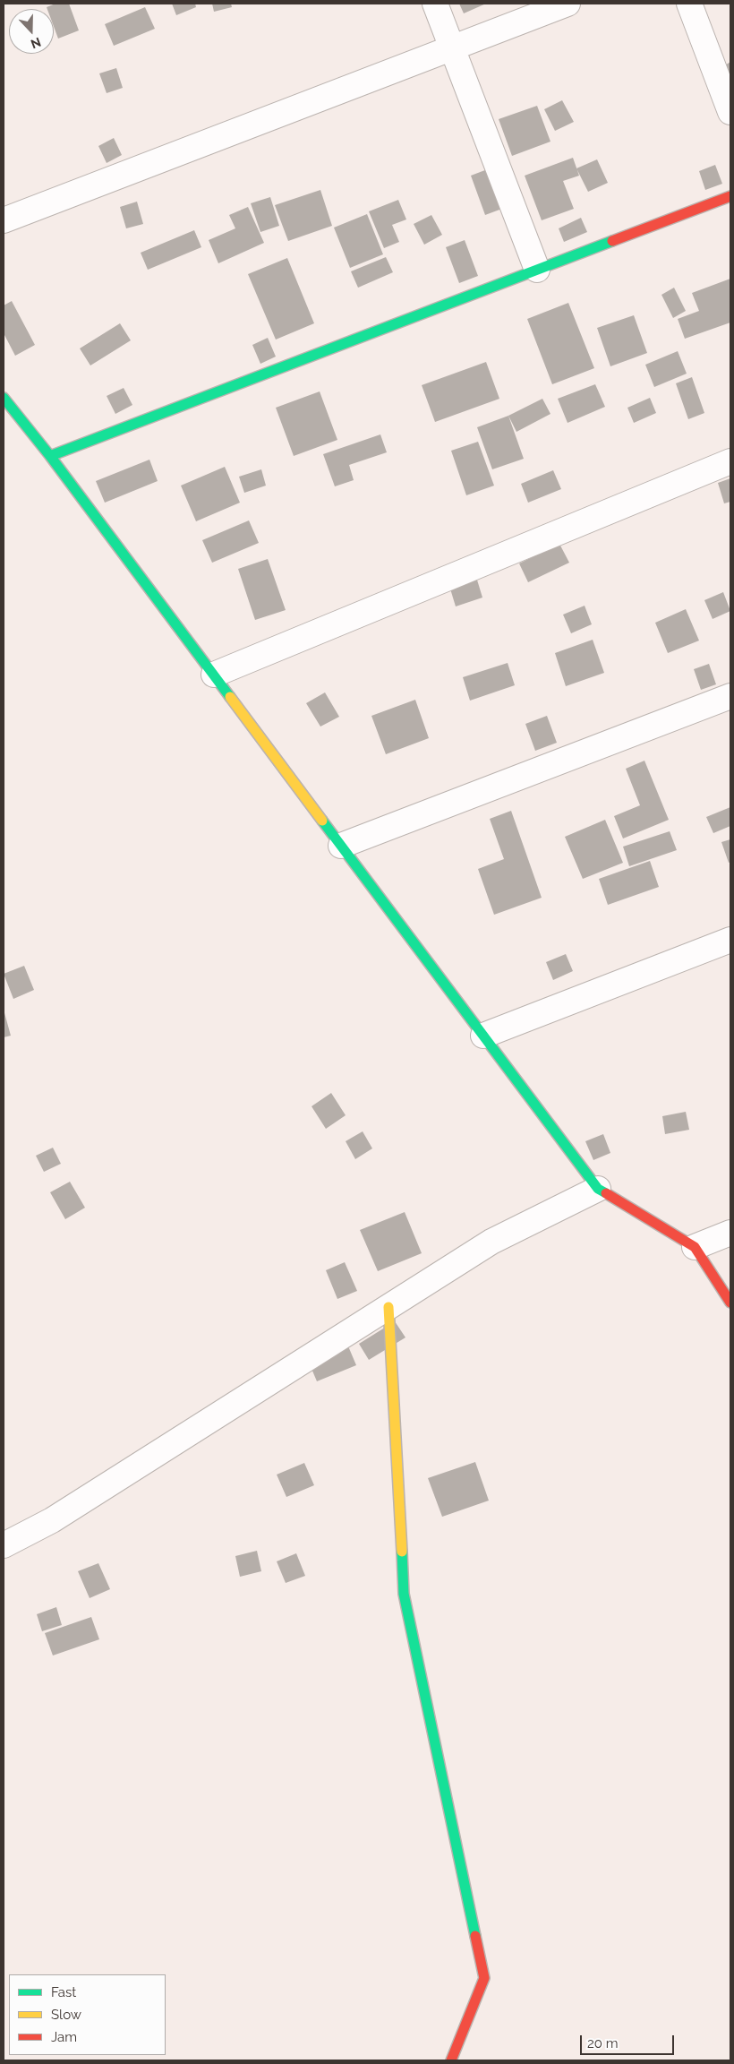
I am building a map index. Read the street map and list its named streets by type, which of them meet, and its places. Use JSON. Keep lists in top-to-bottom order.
{
  "legend": ["Fast", "Slow", "Jam"],
  "scale_bar": "20 m",
  "north": "bottom"
}
